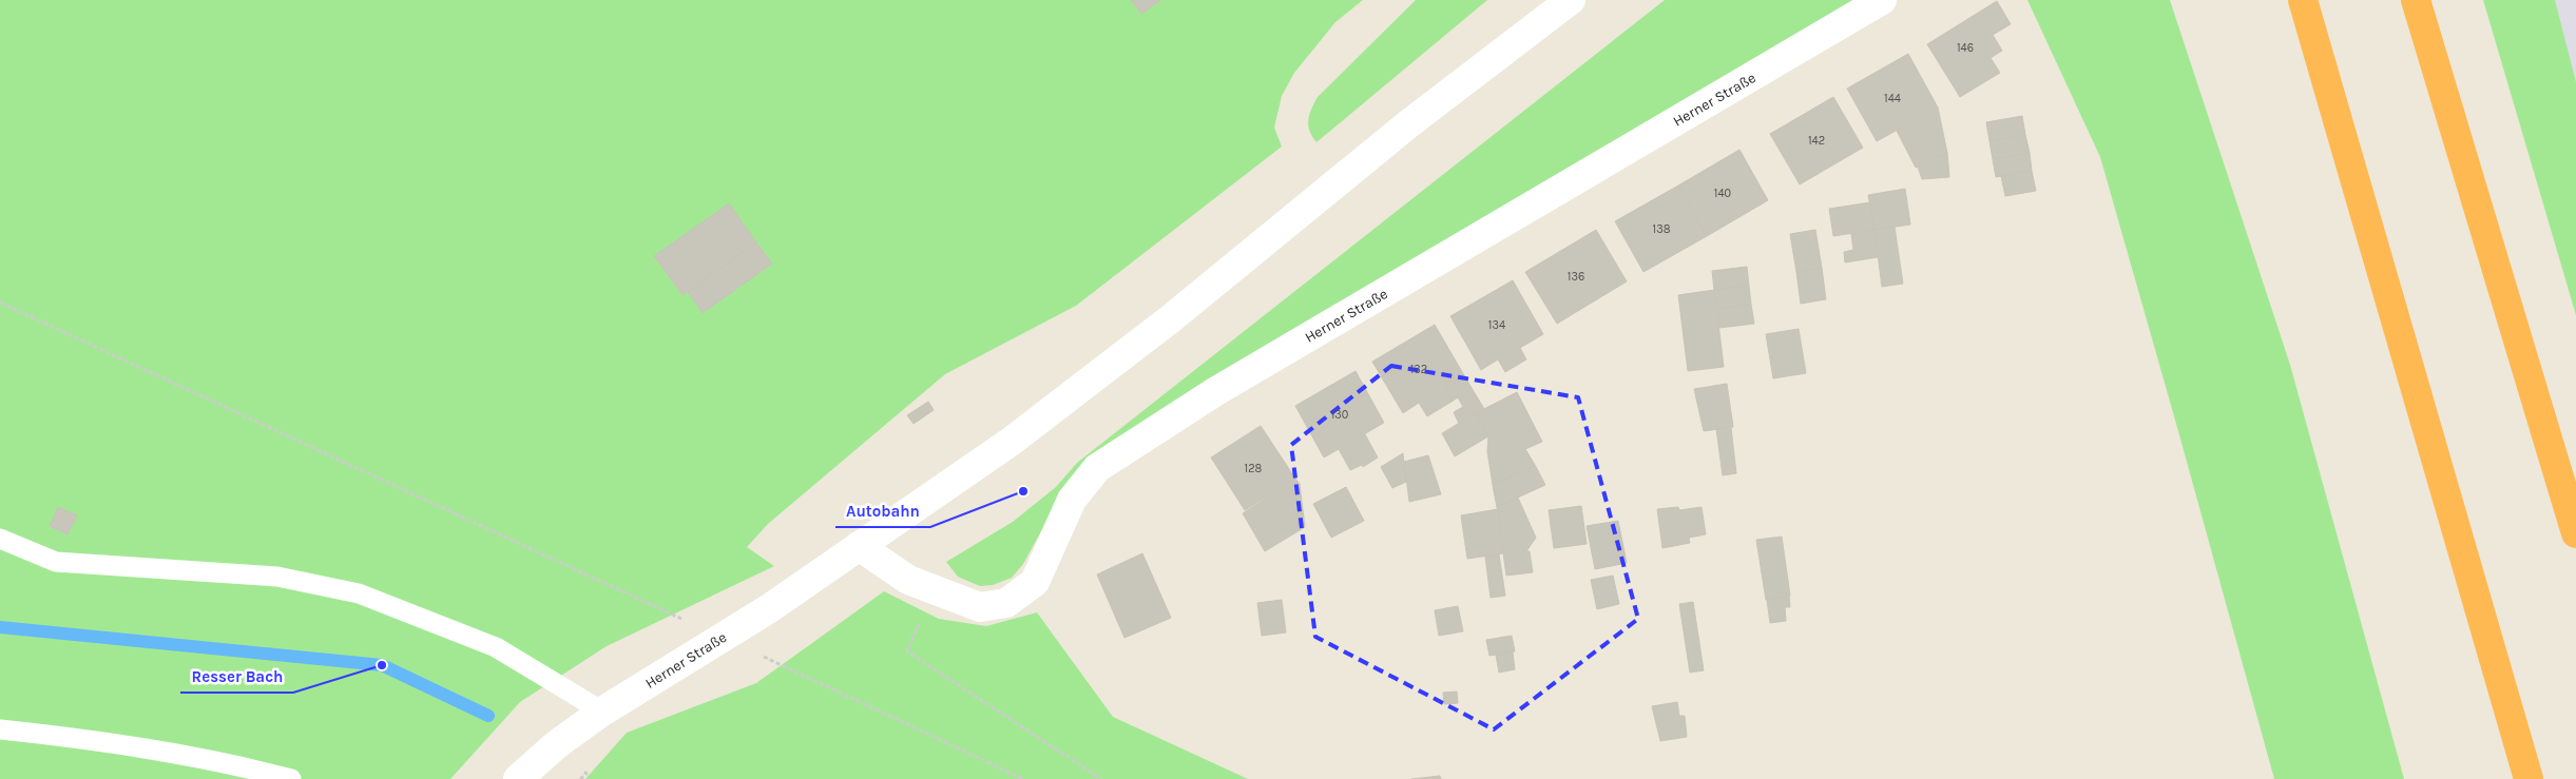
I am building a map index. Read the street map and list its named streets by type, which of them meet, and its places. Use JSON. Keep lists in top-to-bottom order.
{
  "streets": {
    "main road": ["Herner Straße"]
  },
  "places": ["Autobahn", "Resser Bach"],
  "house_numbers": [
    "146",
    "144",
    "142",
    "140",
    "138",
    "136",
    "134",
    "132",
    "130",
    "128"
  ]
}
